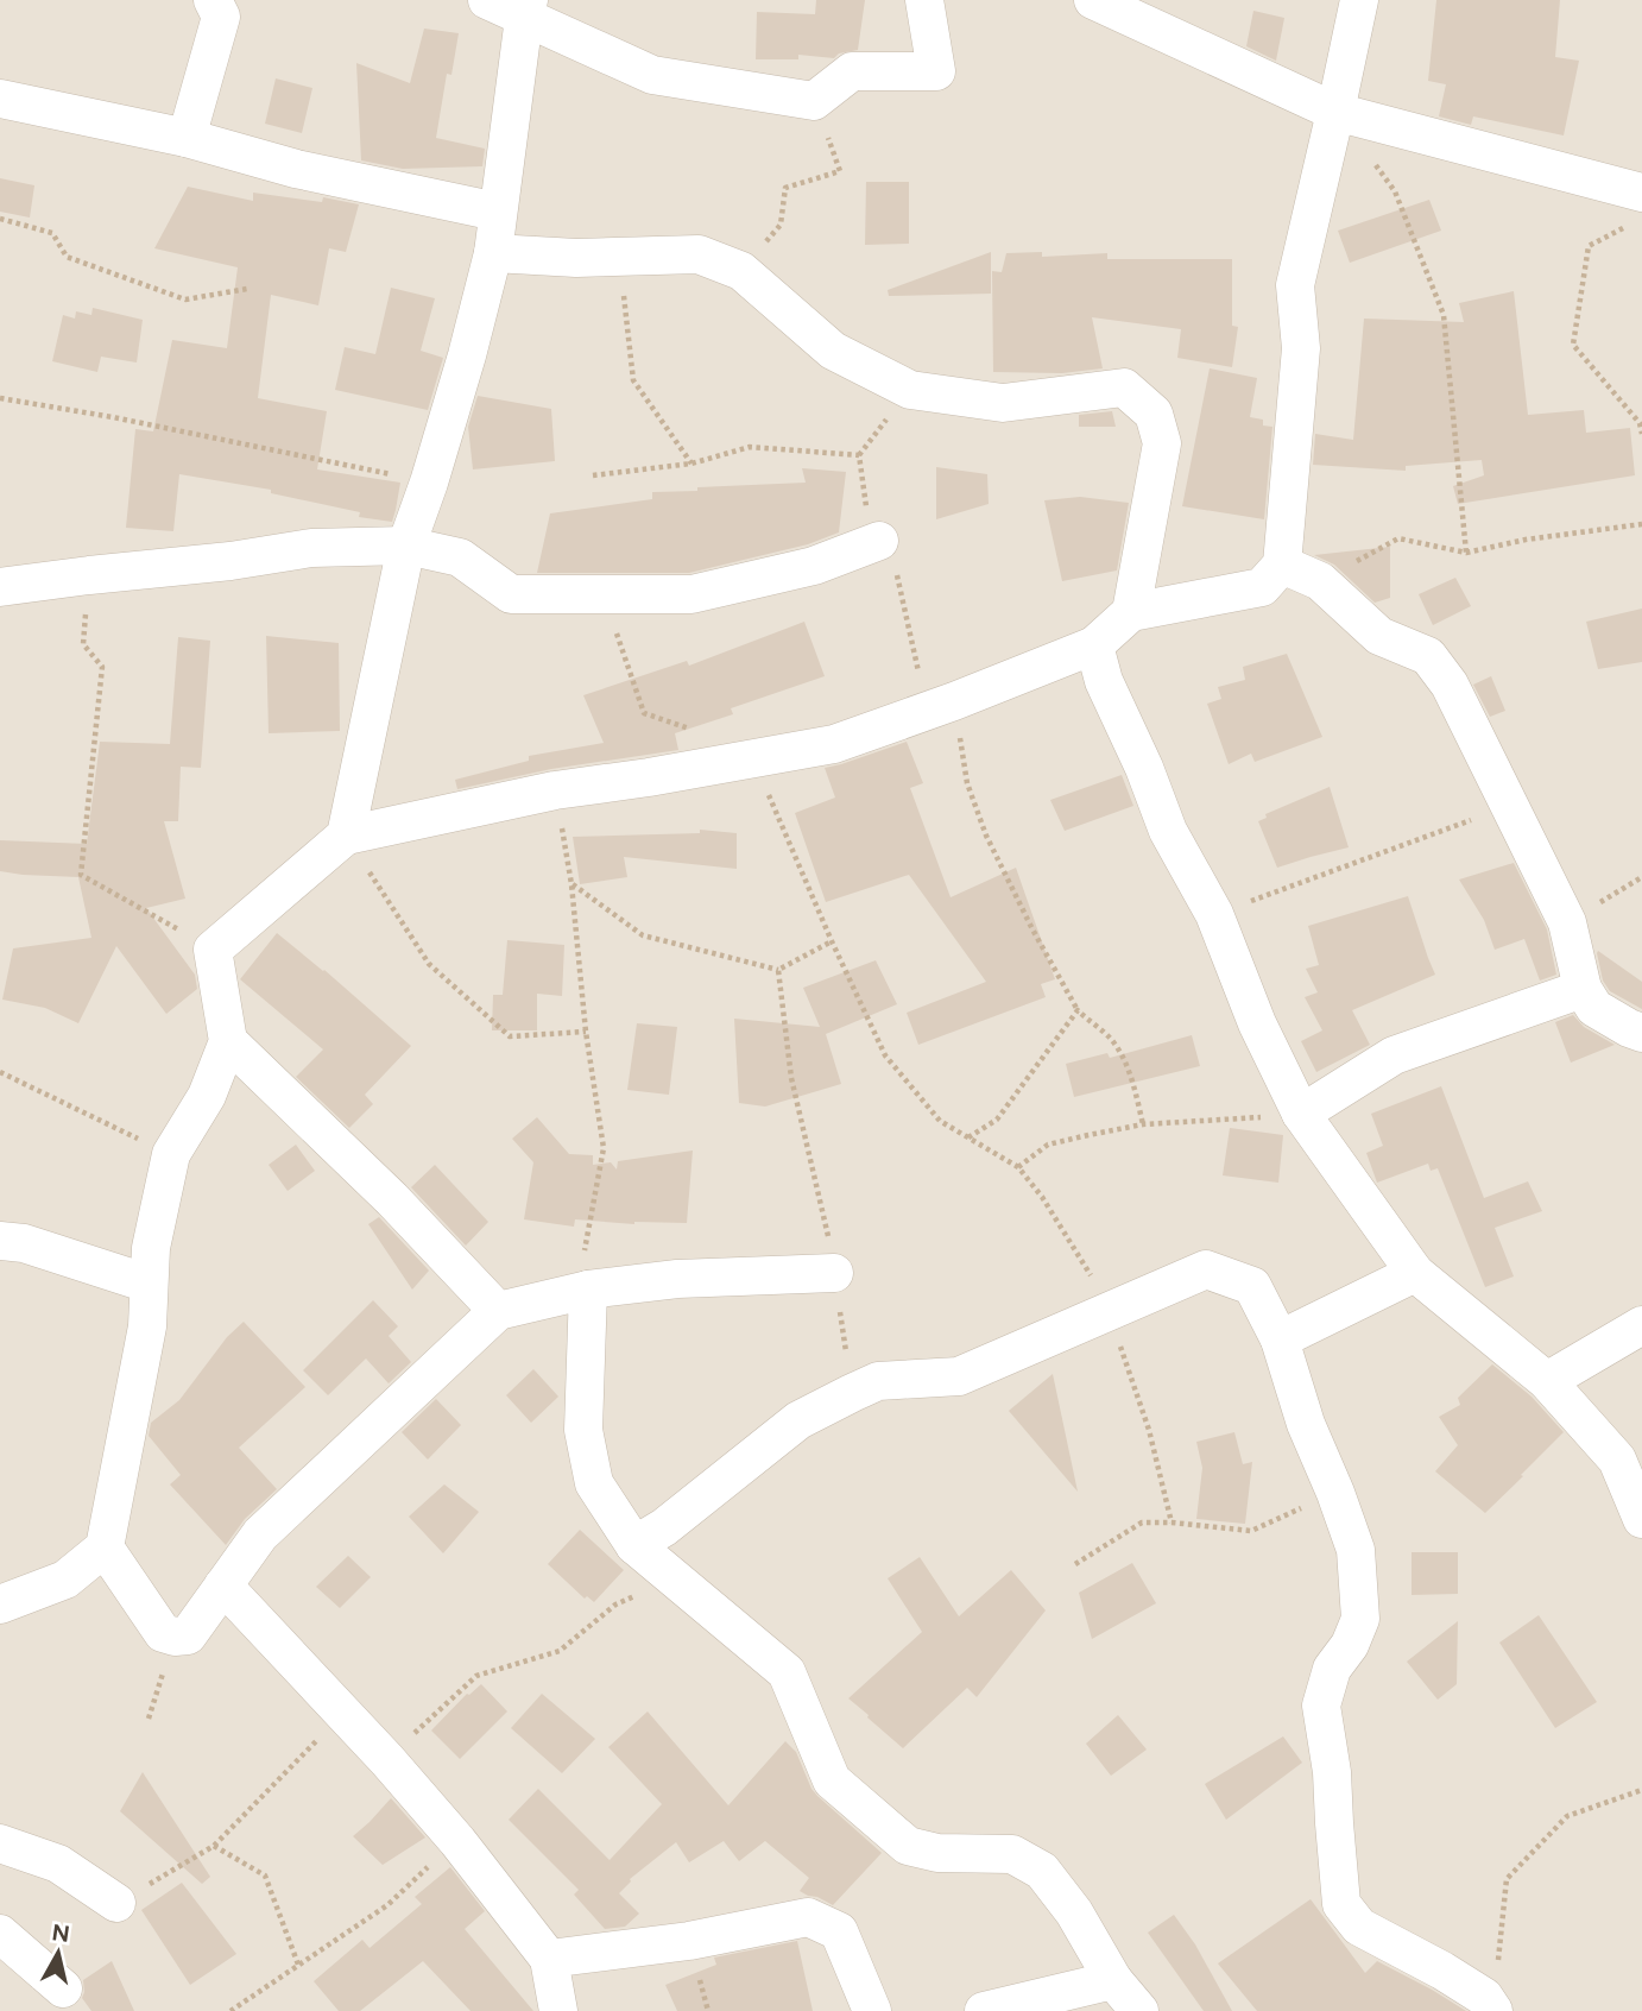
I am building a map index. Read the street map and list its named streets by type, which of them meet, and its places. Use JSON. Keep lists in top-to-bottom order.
{
  "north": "top"
}
